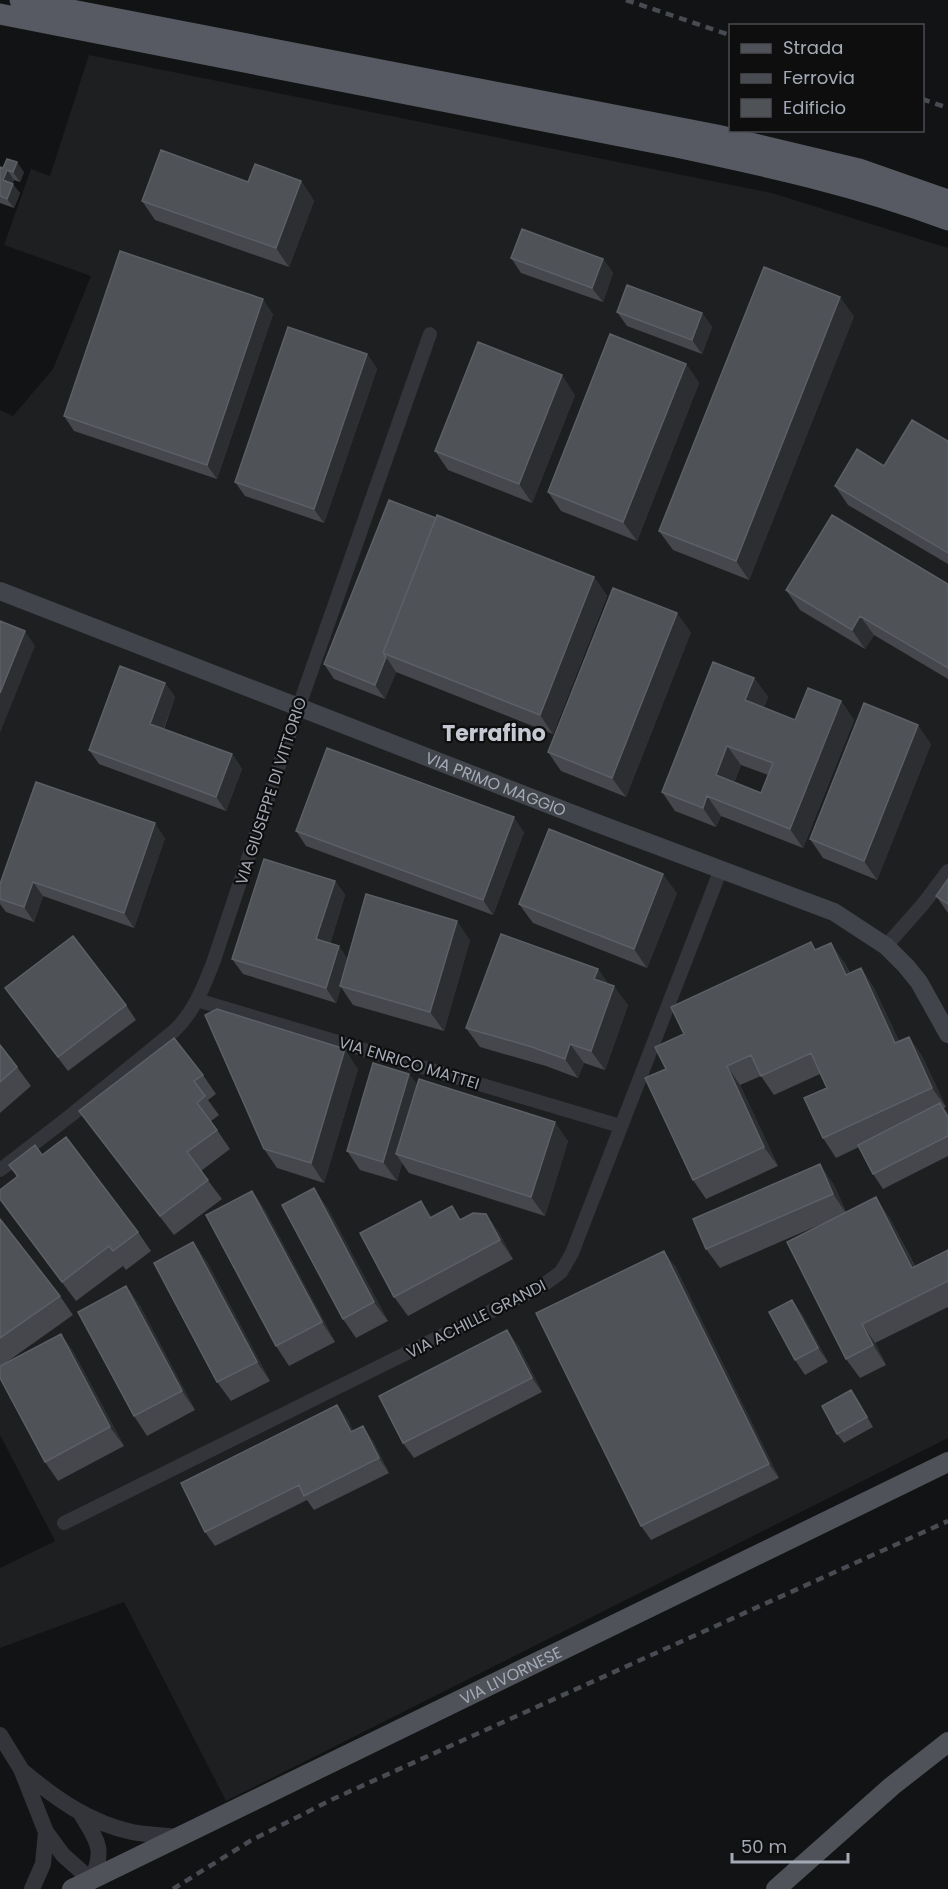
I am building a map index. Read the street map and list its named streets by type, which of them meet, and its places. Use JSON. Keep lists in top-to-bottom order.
{
  "streets": {
    "main road": ["VIA PRIMO MAGGIO", "VIA LIVORNESE"],
    "street": ["VIA GIUSEPPE DI VITTORIO", "VIA ENRICO MATTEI", "VIA ACHILLE GRANDI"]
  },
  "crossings": [
    ["VIA PRIMO MAGGIO", "VIA GIUSEPPE DI VITTORIO"],
    ["VIA PRIMO MAGGIO", "VIA ACHILLE GRANDI"],
    ["VIA GIUSEPPE DI VITTORIO", "VIA ENRICO MATTEI"],
    ["VIA ENRICO MATTEI", "VIA ACHILLE GRANDI"]
  ],
  "districts": ["Terrafino"],
  "legend": ["Strada", "Ferrovia", "Edificio"],
  "scale_bar": "50 m"
}
